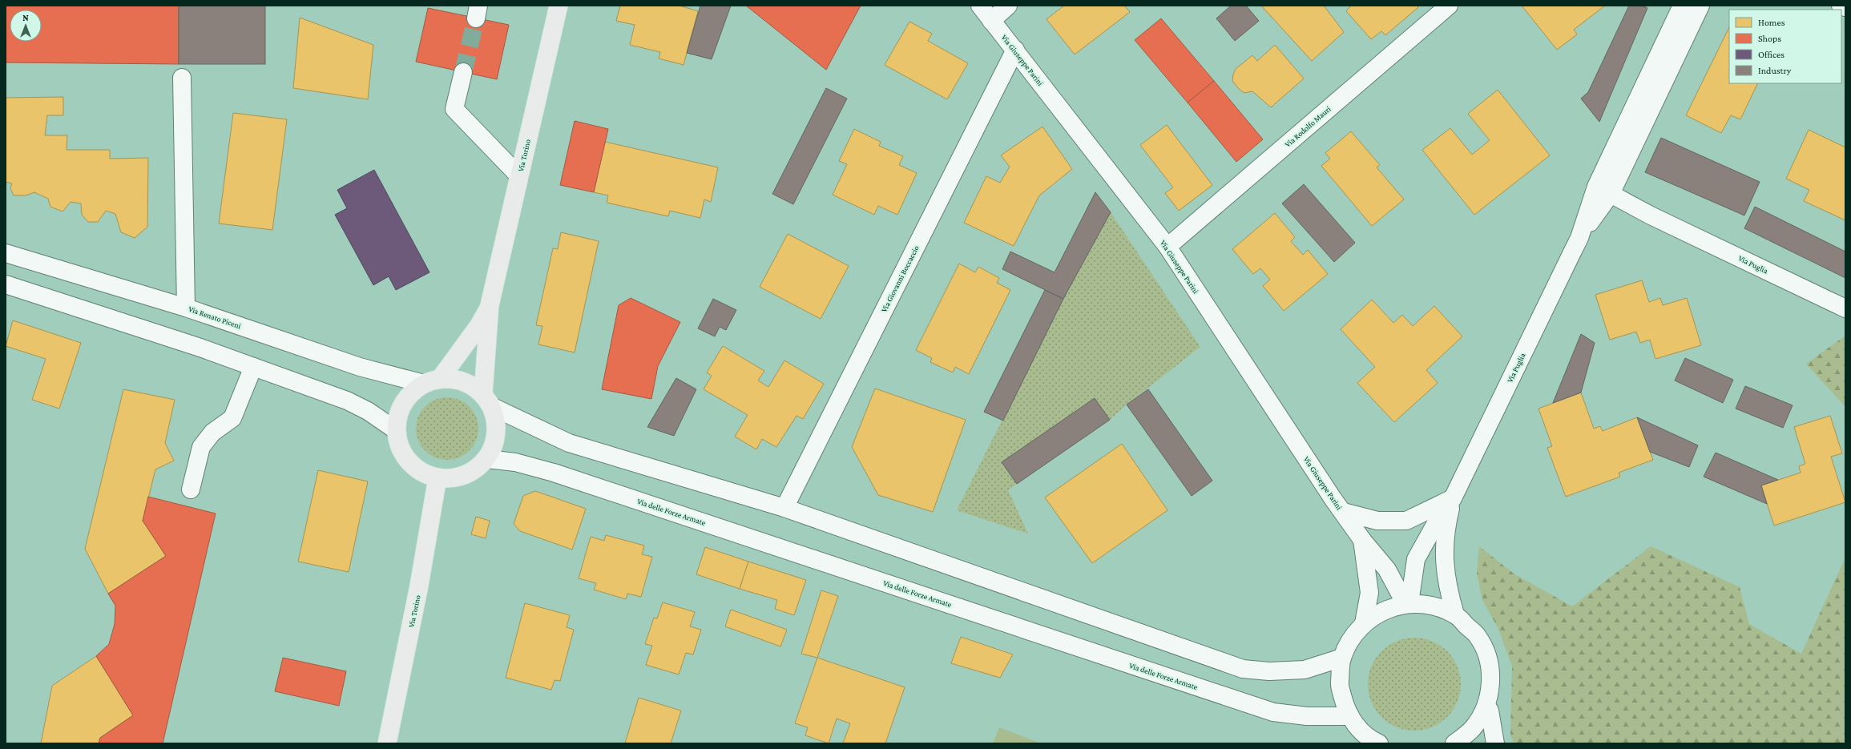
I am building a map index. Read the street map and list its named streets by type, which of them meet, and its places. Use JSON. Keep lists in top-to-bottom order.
{
  "streets": {
    "main road": ["Via Torino"],
    "street": [
      "Via Giuseppe Parini",
      "Via Rodolfo Mauri",
      "Via Puglia",
      "Via Giovanni Boccaccio",
      "Via Renato Piceni",
      "Via delle Forze Armate"
    ]
  },
  "crossings": [
    ["Via Giuseppe Parini", "Via Rodolfo Mauri"],
    ["Via Giuseppe Parini", "Via Puglia"],
    ["Via Giuseppe Parini", "Via Giovanni Boccaccio"],
    ["Via Torino", "Via Renato Piceni"],
    ["Via Torino", "Via delle Forze Armate"],
    ["Via Renato Piceni", "Via delle Forze Armate"]
  ],
  "legend": [
    "Homes",
    "Shops",
    "Offices",
    "Industry"
  ],
  "north": "top"
}
